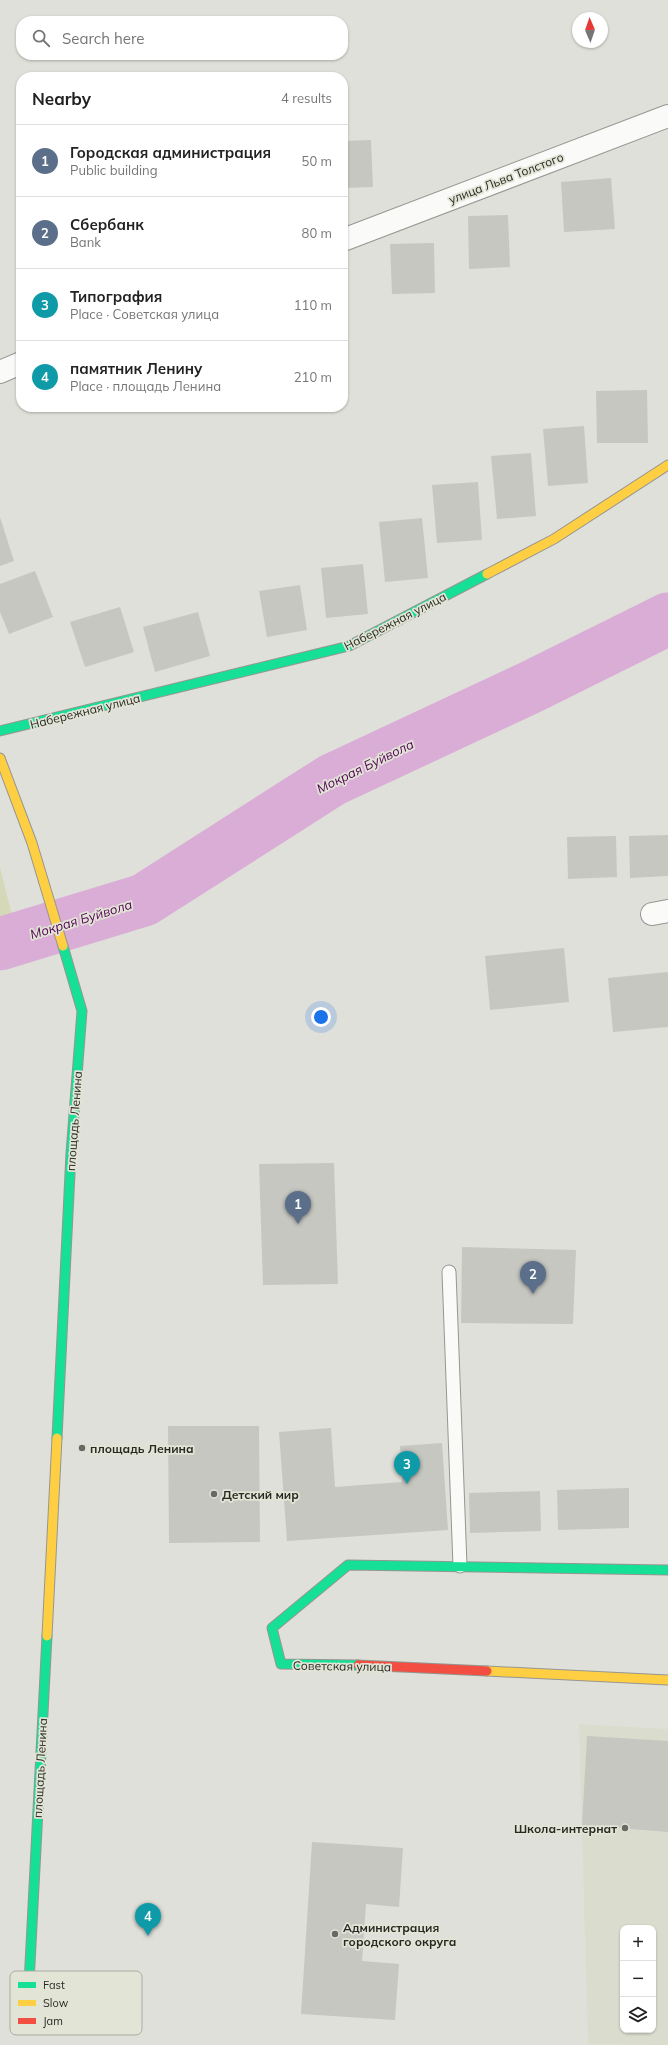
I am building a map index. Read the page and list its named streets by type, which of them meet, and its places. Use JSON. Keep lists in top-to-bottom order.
{
  "streets": {
    "street": [
      "улица Льва Толстого",
      "Набережная улица",
      "площадь Ленина",
      "Советская улица"
    ]
  },
  "water": ["Мокрая Буйвола"],
  "places": [
    "площадь Ленина",
    "Детский мир",
    "Школа-интернат",
    "Администрация городского округа"
  ],
  "legend": ["Fast", "Slow", "Jam"],
  "north": "top",
  "page": {
    "search": "Search here",
    "heading": ["Nearby", "4 results"],
    "list": [
      {
        "mark": "1",
        "name": "Городская администрация",
        "note": "Public building",
        "value": "50 m"
      },
      {
        "mark": "2",
        "name": "Сбербанк",
        "note": "Bank",
        "value": "80 m"
      },
      {
        "mark": "3",
        "name": "Типография",
        "note": "Place · Советская улица",
        "value": "110 m"
      },
      {
        "mark": "4",
        "name": "памятник Ленину",
        "note": "Place · площадь Ленина",
        "value": "210 m"
      }
    ],
    "pins": [
      "1",
      "2",
      "3",
      "4"
    ],
    "map_buttons": ["+", "−"]
  }
}
